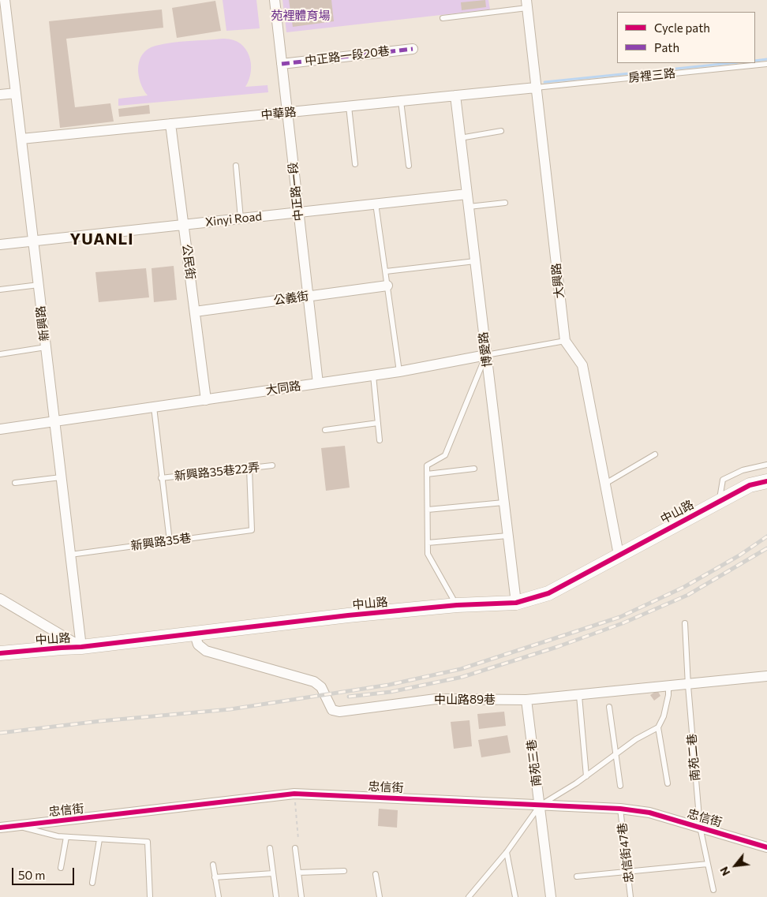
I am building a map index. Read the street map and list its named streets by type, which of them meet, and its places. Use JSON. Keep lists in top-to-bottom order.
{
  "streets": {
    "street": [
      "中正路一段20巷",
      "中華路",
      "中正路一段",
      "Xinyi Road",
      "公民街",
      "大興路",
      "公義街",
      "新興路",
      "博愛路",
      "大同路",
      "中山路",
      "中山路89巷",
      "南苑三巷",
      "忠信街"
    ],
    "lane": [
      "房裡三路",
      "新興路35巷22弄",
      "新興路35巷",
      "南苑二巷",
      "忠信街47巷"
    ]
  },
  "crossings": [
    ["中正路一段20巷", "中正路一段"],
    ["房裡三路", "中華路"],
    ["房裡三路", "大興路"],
    ["中華路", "中正路一段"],
    ["中華路", "公民街"],
    ["中華路", "大興路"],
    ["中華路", "新興路"],
    ["中華路", "博愛路"],
    ["中正路一段", "Xinyi Road"],
    ["中正路一段", "公義街"],
    ["中正路一段", "大同路"],
    ["Xinyi Road", "公民街"],
    ["Xinyi Road", "新興路"],
    ["Xinyi Road", "博愛路"],
    ["公民街", "公義街"],
    ["公民街", "大同路"],
    ["大興路", "大同路"],
    ["大興路", "中山路"],
    ["新興路", "大同路"],
    ["新興路", "中山路"],
    ["新興路", "新興路35巷"],
    ["博愛路", "大同路"],
    ["博愛路", "中山路"],
    ["大同路", "新興路35巷22弄"],
    ["新興路35巷22弄", "新興路35巷"],
    ["中山路", "中山路89巷"],
    ["中山路89巷", "南苑二巷"],
    ["中山路89巷", "南苑三巷"],
    ["南苑二巷", "忠信街"],
    ["南苑三巷", "忠信街"],
    ["忠信街", "忠信街47巷"]
  ],
  "districts": ["YUANLI"],
  "parks": ["苑裡體育場"],
  "legend": ["Cycle path", "Path"],
  "scale_bar": "50 m",
  "north": "bottom left"
}
